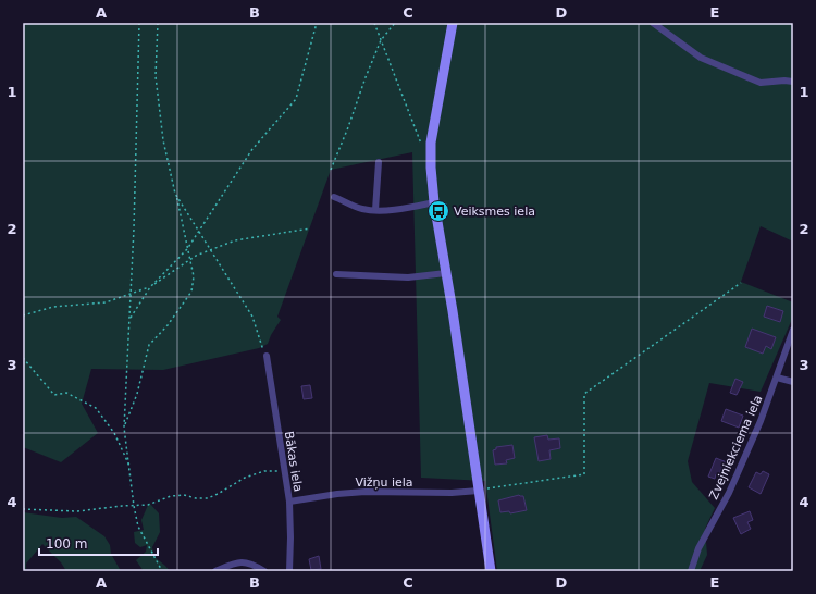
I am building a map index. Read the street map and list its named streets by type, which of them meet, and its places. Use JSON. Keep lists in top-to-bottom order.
{
  "streets": {
    "street": ["Zvejniekciema iela", "Bākas iela", "Vižņu iela"]
  },
  "crossings": [
    ["Bākas iela", "Vižņu iela"]
  ],
  "places": {
    "bus stop": ["Veiksmes iela"]
  },
  "scale_bar": "100 m",
  "grid": {
    "columns": [
      "A",
      "B",
      "C",
      "D",
      "E"
    ],
    "rows": [
      "1",
      "2",
      "3",
      "4"
    ]
  }
}
